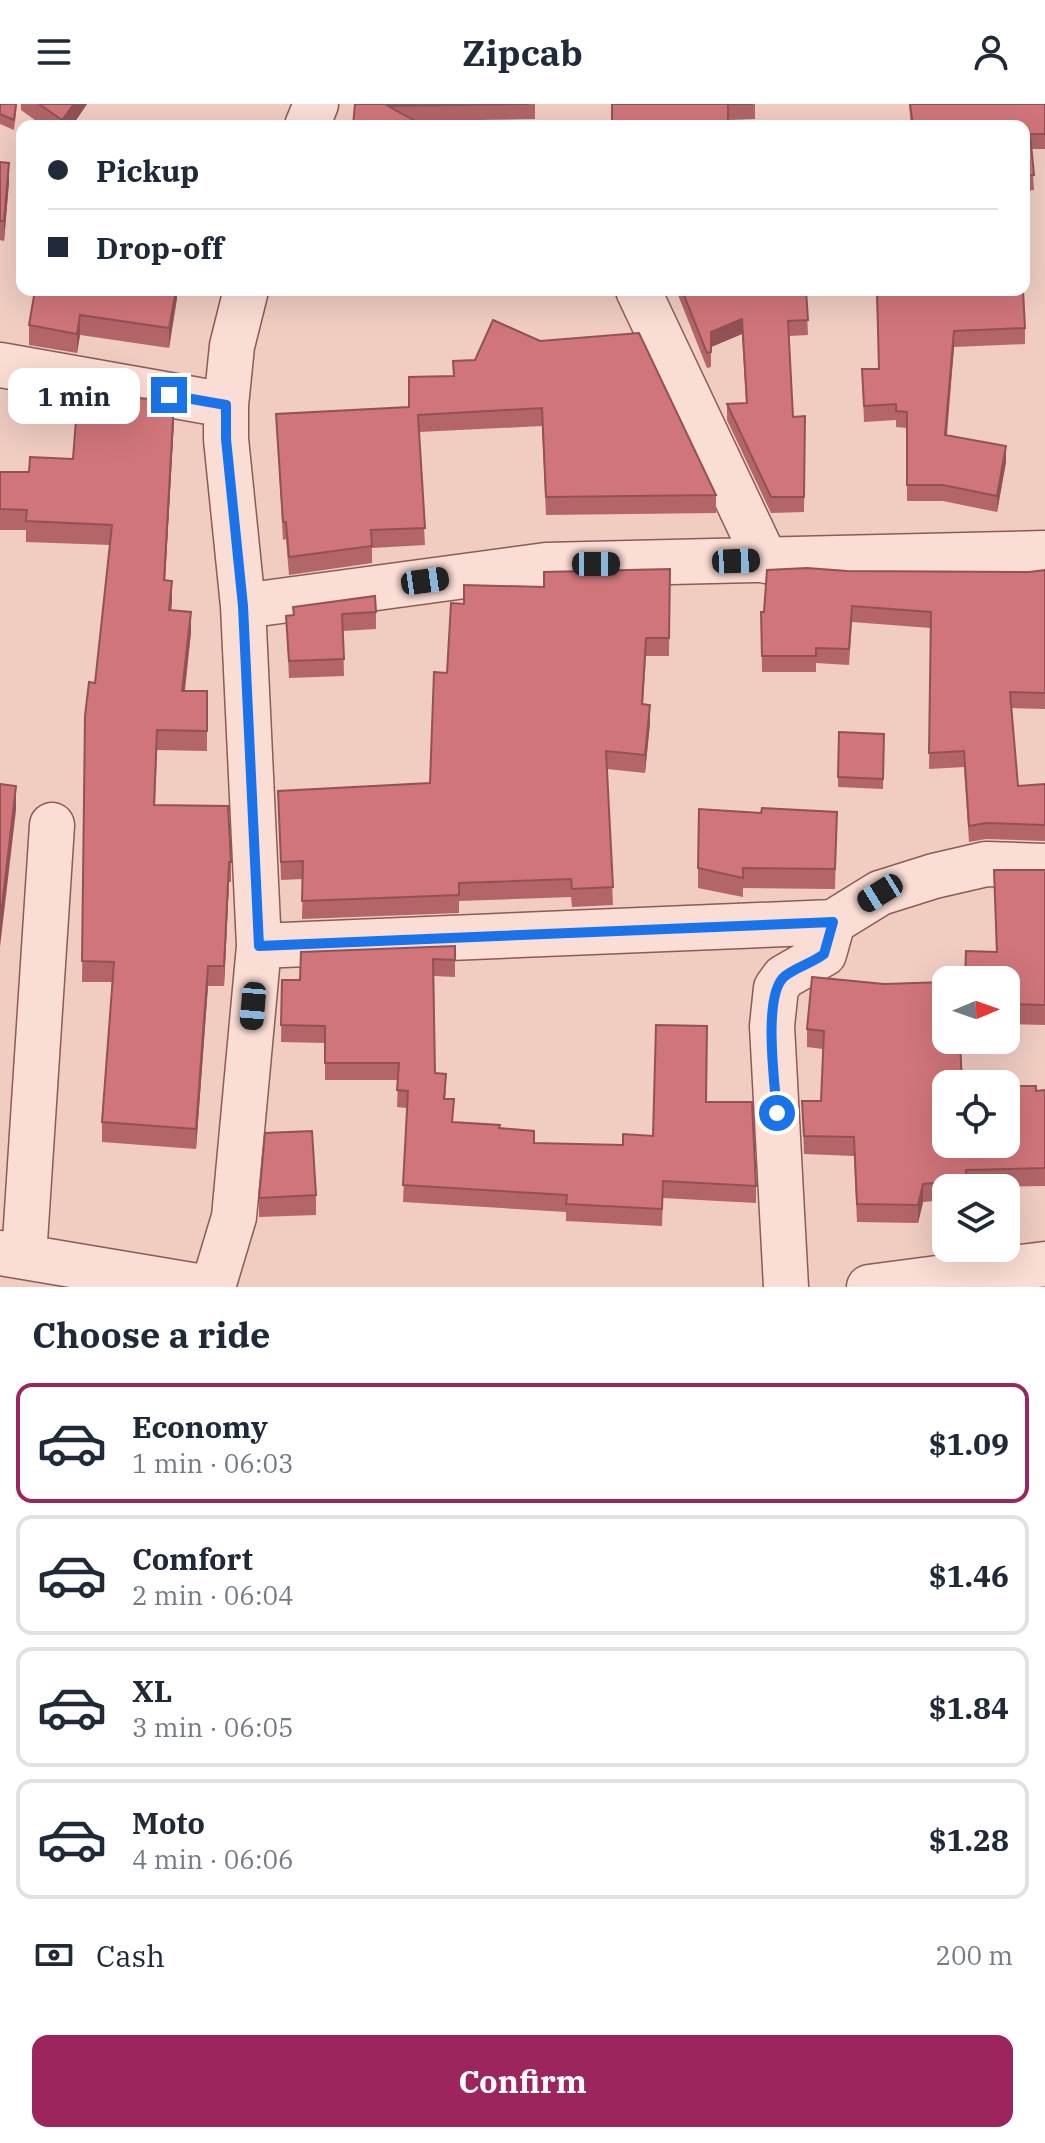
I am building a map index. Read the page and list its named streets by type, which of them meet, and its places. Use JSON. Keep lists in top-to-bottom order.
{
  "north": "right",
  "page": {
    "header": "Zipcab",
    "banner": ["Pickup", "Drop-off"],
    "bubble": "1 min",
    "heading": "Choose a ride",
    "list": [
      {
        "name": "Economy",
        "note": "1 min · 06:03",
        "value": "$1.09"
      },
      {
        "name": "Comfort",
        "note": "2 min · 06:04",
        "value": "$1.46"
      },
      {
        "name": "XL",
        "note": "3 min · 06:05",
        "value": "$1.84"
      },
      {
        "name": "Moto",
        "note": "4 min · 06:06",
        "value": "$1.28"
      }
    ],
    "pay": ["Cash", "200 m"],
    "buttons": "Confirm"
  }
}
